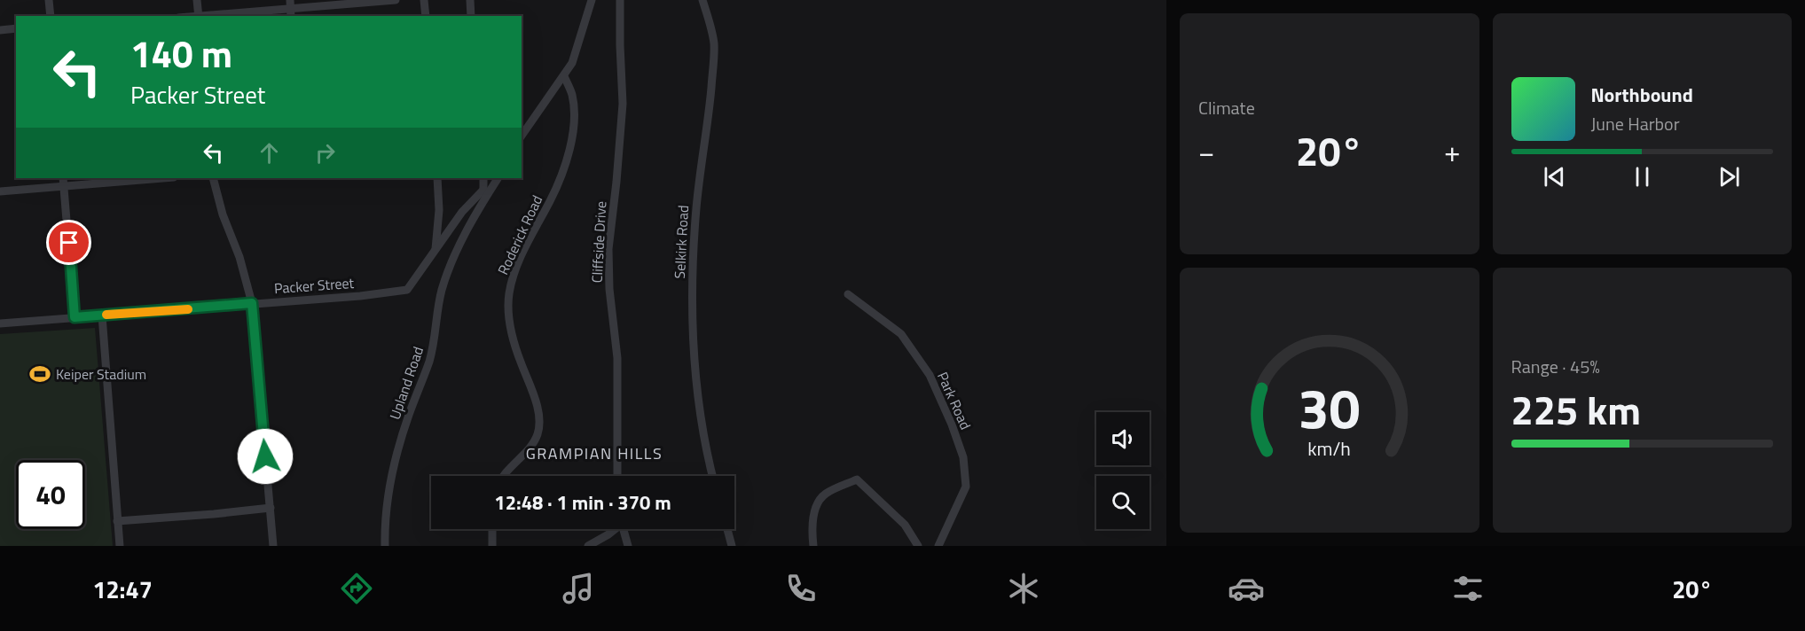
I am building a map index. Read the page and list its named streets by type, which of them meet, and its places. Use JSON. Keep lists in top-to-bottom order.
{
  "streets": {
    "street": [
      "Roderick Road",
      "Cliffside Drive",
      "Selkirk Road",
      "Packer Street",
      "Upland Road",
      "Park Road"
    ]
  },
  "districts": ["GRAMPIAN HILLS"],
  "places": {
    "sports": ["Keiper Stadium"]
  },
  "page": {
    "tile": [
      "Climate",
      ["Range · 45%", "225 km"]
    ],
    "turn": ["140 m", "Packer Street"],
    "song": ["Northbound", "June Harbor"],
    "heat": ["−", "20°", "+"],
    "limit": "40",
    "trip": "12:48 · 1 min · 370 m",
    "tabs": ["12:47", "20°"],
    "gauge": ["30", "km/h"]
  }
}
